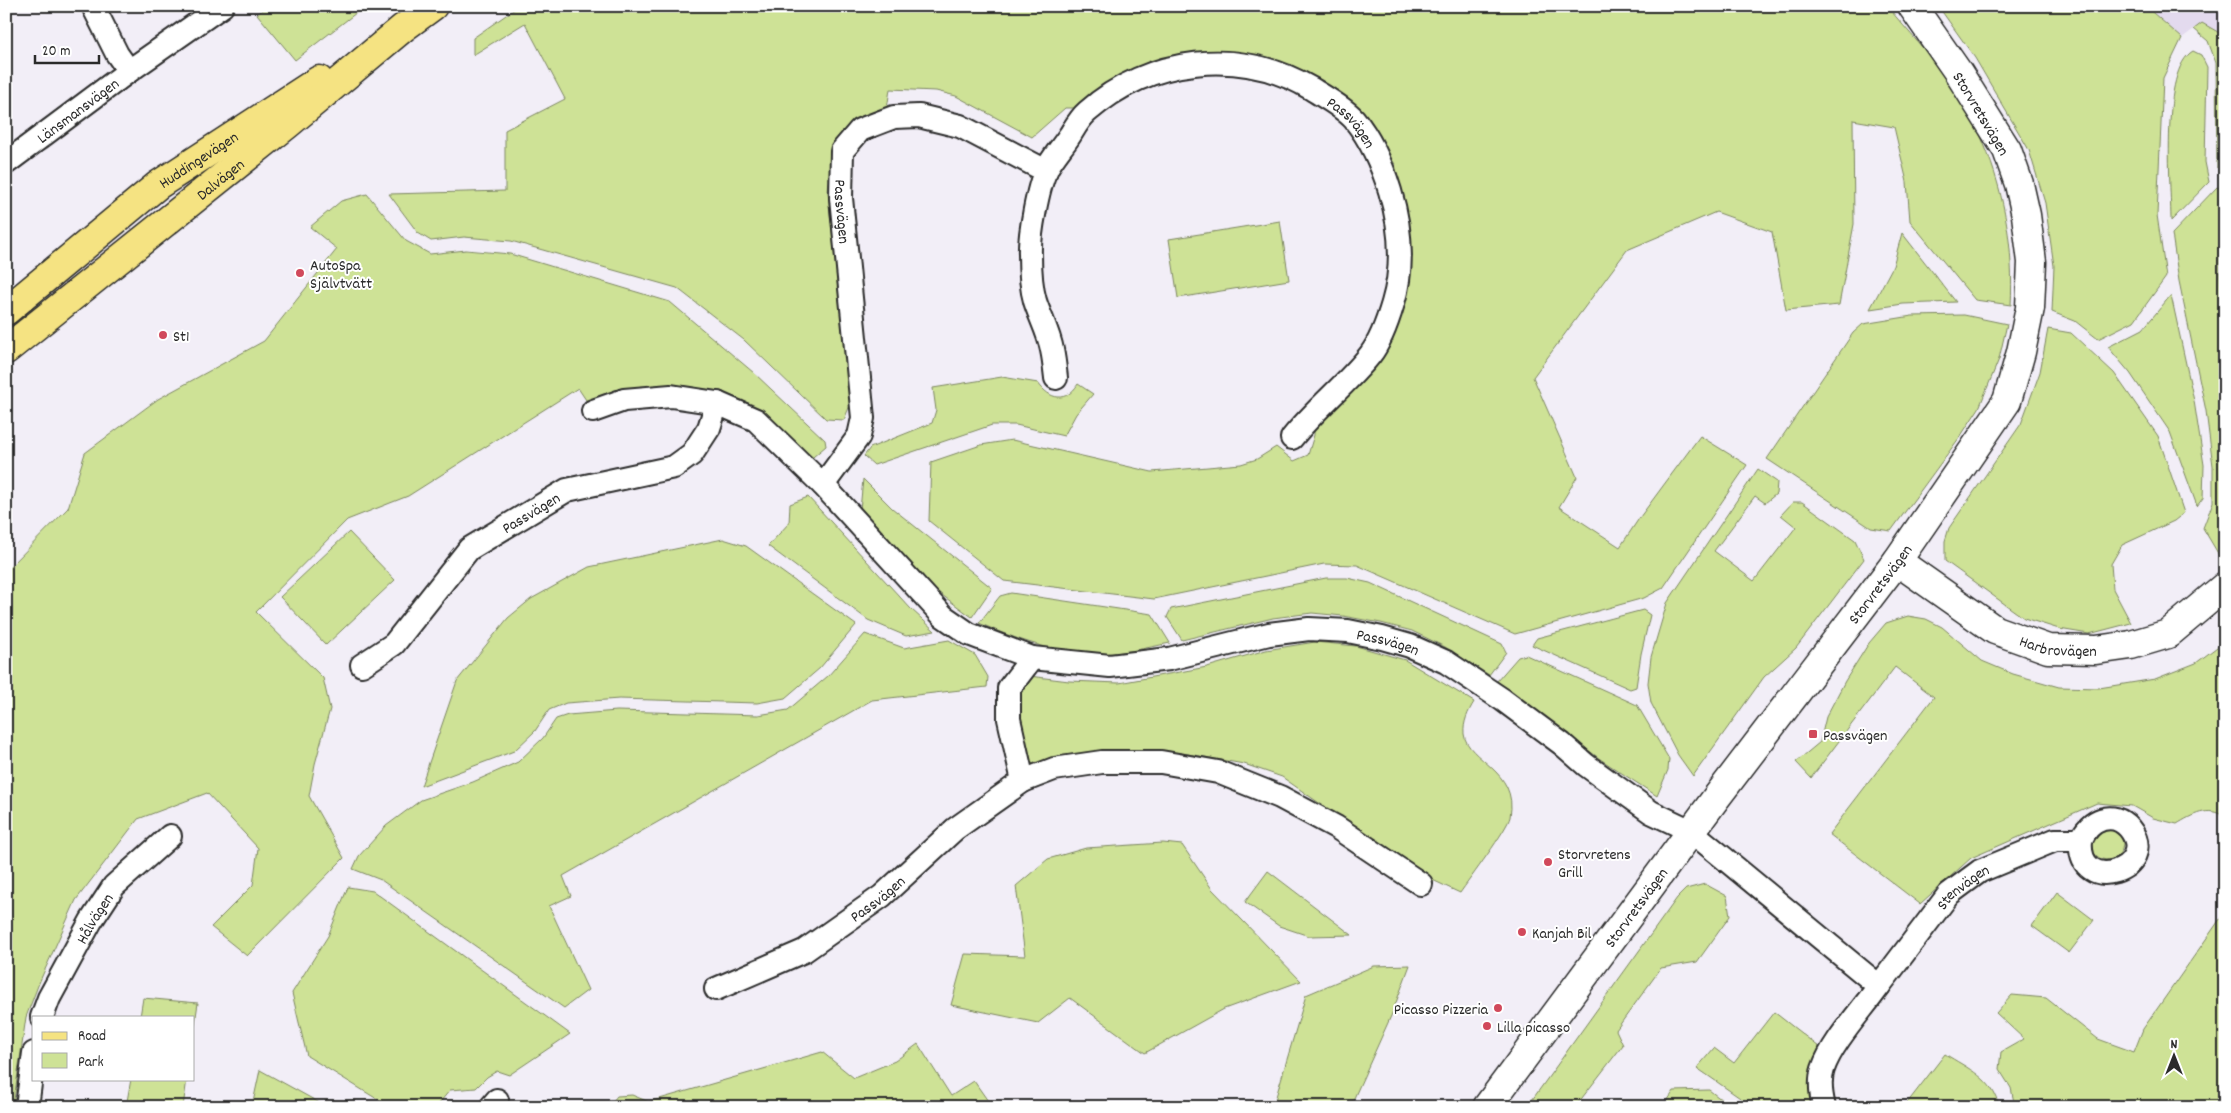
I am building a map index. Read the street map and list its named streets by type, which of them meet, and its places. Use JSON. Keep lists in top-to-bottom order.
{
  "streets": {
    "main road": ["Huddingevägen", "Dalvägen"],
    "street": [
      "Länsmansvägen",
      "Storvretsvägen",
      "Passvägen",
      "Harbrovägen",
      "Stenvägen",
      "Hålvägen"
    ]
  },
  "crossings": [
    ["Storvretsvägen", "Passvägen"],
    ["Storvretsvägen", "Harbrovägen"],
    ["Huddingevägen", "Dalvägen"]
  ],
  "places": {
    "other": [
      "AutoSpa Självtvätt",
      "St1",
      "Storvretens Grill",
      "Kanjah Bil",
      "Picasso Pizzeria",
      "Lilla picasso"
    ],
    "transit": ["Passvägen"]
  },
  "legend": ["Road", "Park"],
  "scale_bar": "20 m",
  "north": "top"
}
